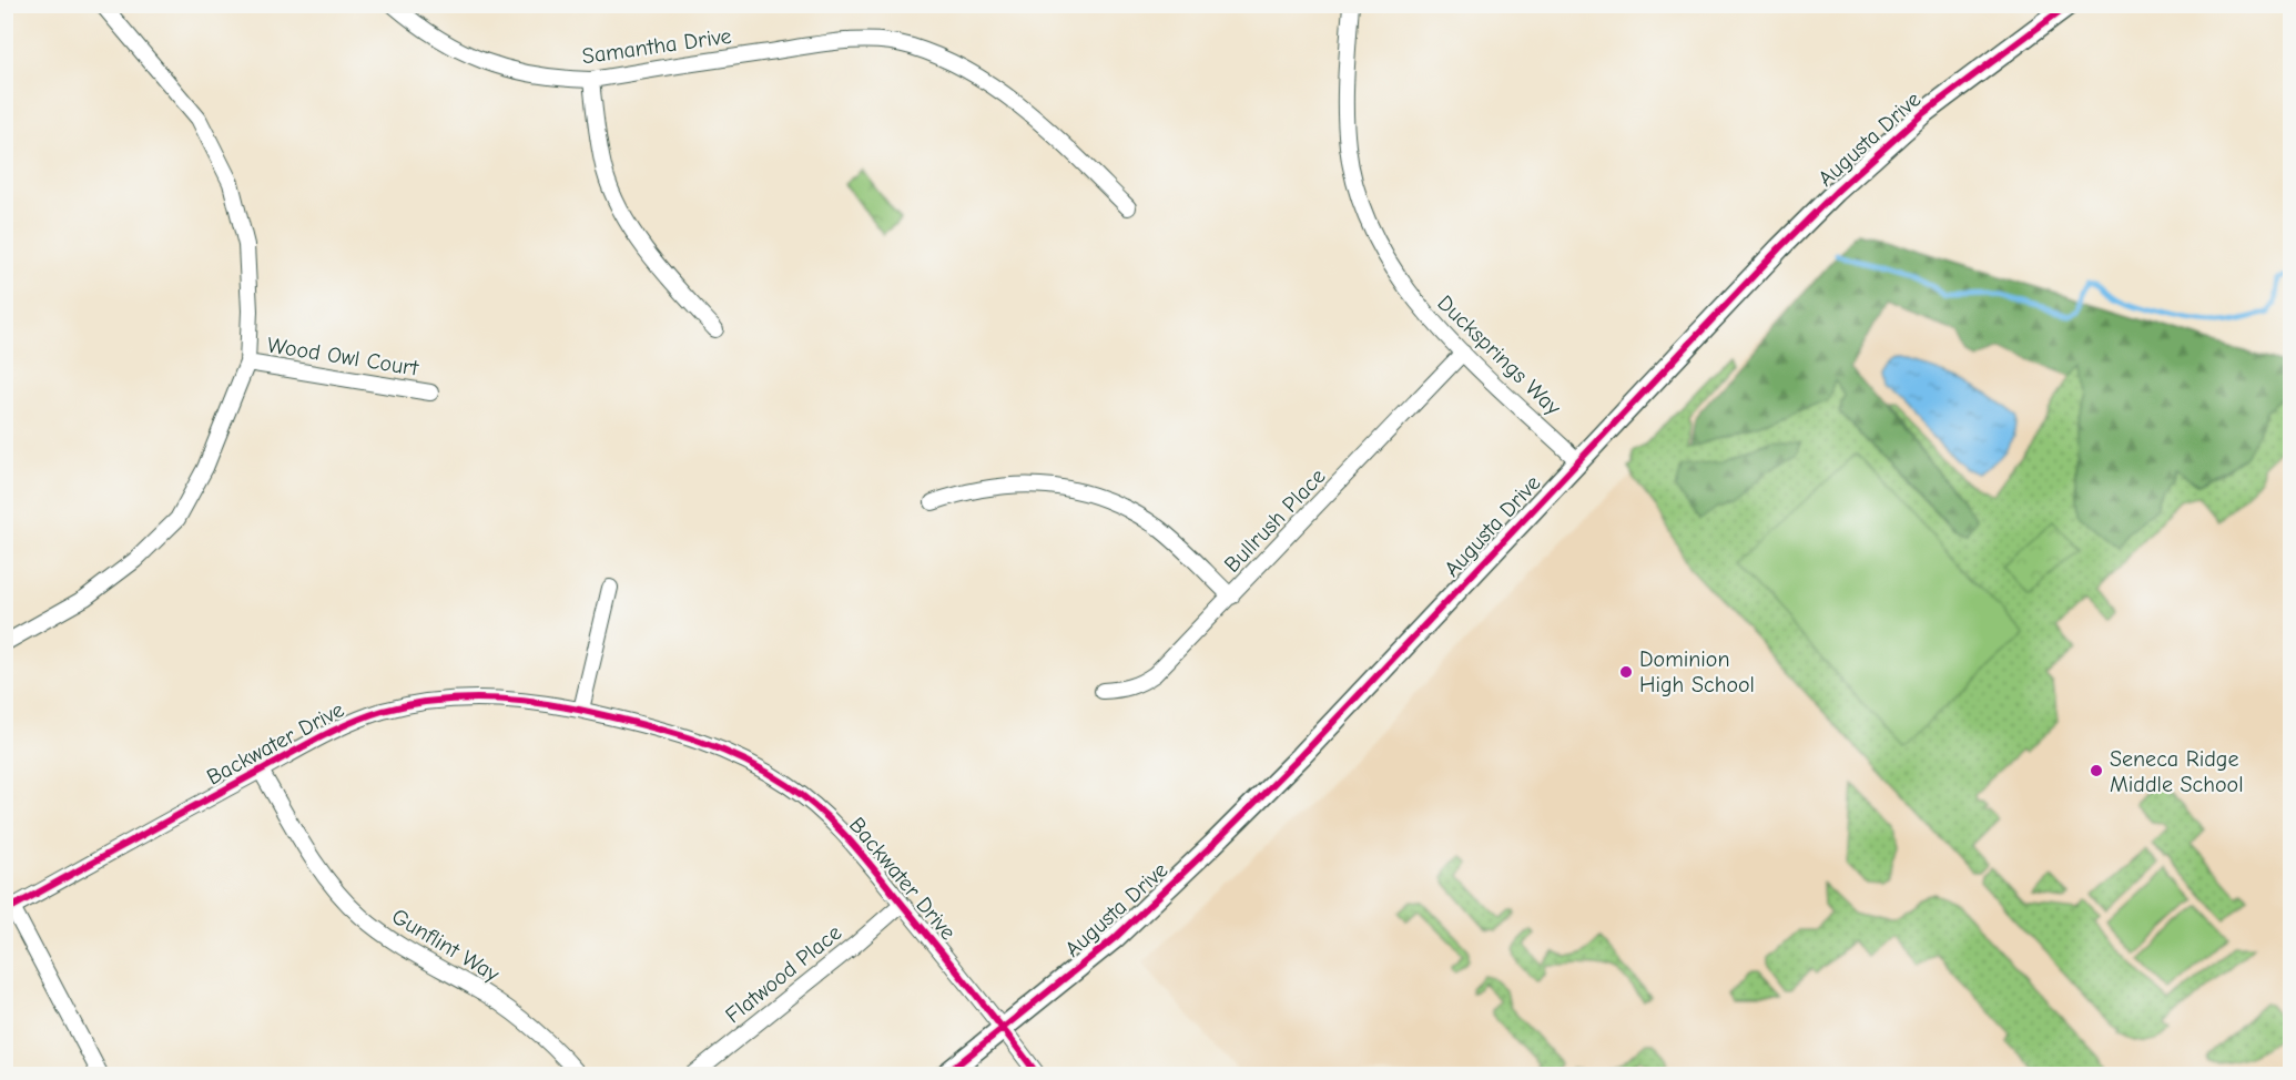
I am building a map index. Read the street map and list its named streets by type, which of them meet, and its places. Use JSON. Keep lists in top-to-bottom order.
{
  "streets": {
    "street": [
      "Samantha Drive",
      "Augusta Drive",
      "Ducksprings Way",
      "Wood Owl Court",
      "Bullrush Place",
      "Backwater Drive",
      "Gunflint Way",
      "Flatwood Place"
    ]
  },
  "crossings": [
    ["Augusta Drive", "Ducksprings Way"],
    ["Augusta Drive", "Backwater Drive"],
    ["Ducksprings Way", "Bullrush Place"],
    ["Backwater Drive", "Gunflint Way"],
    ["Backwater Drive", "Flatwood Place"]
  ],
  "places": ["Dominion High School", "Seneca Ridge Middle School"]
}
